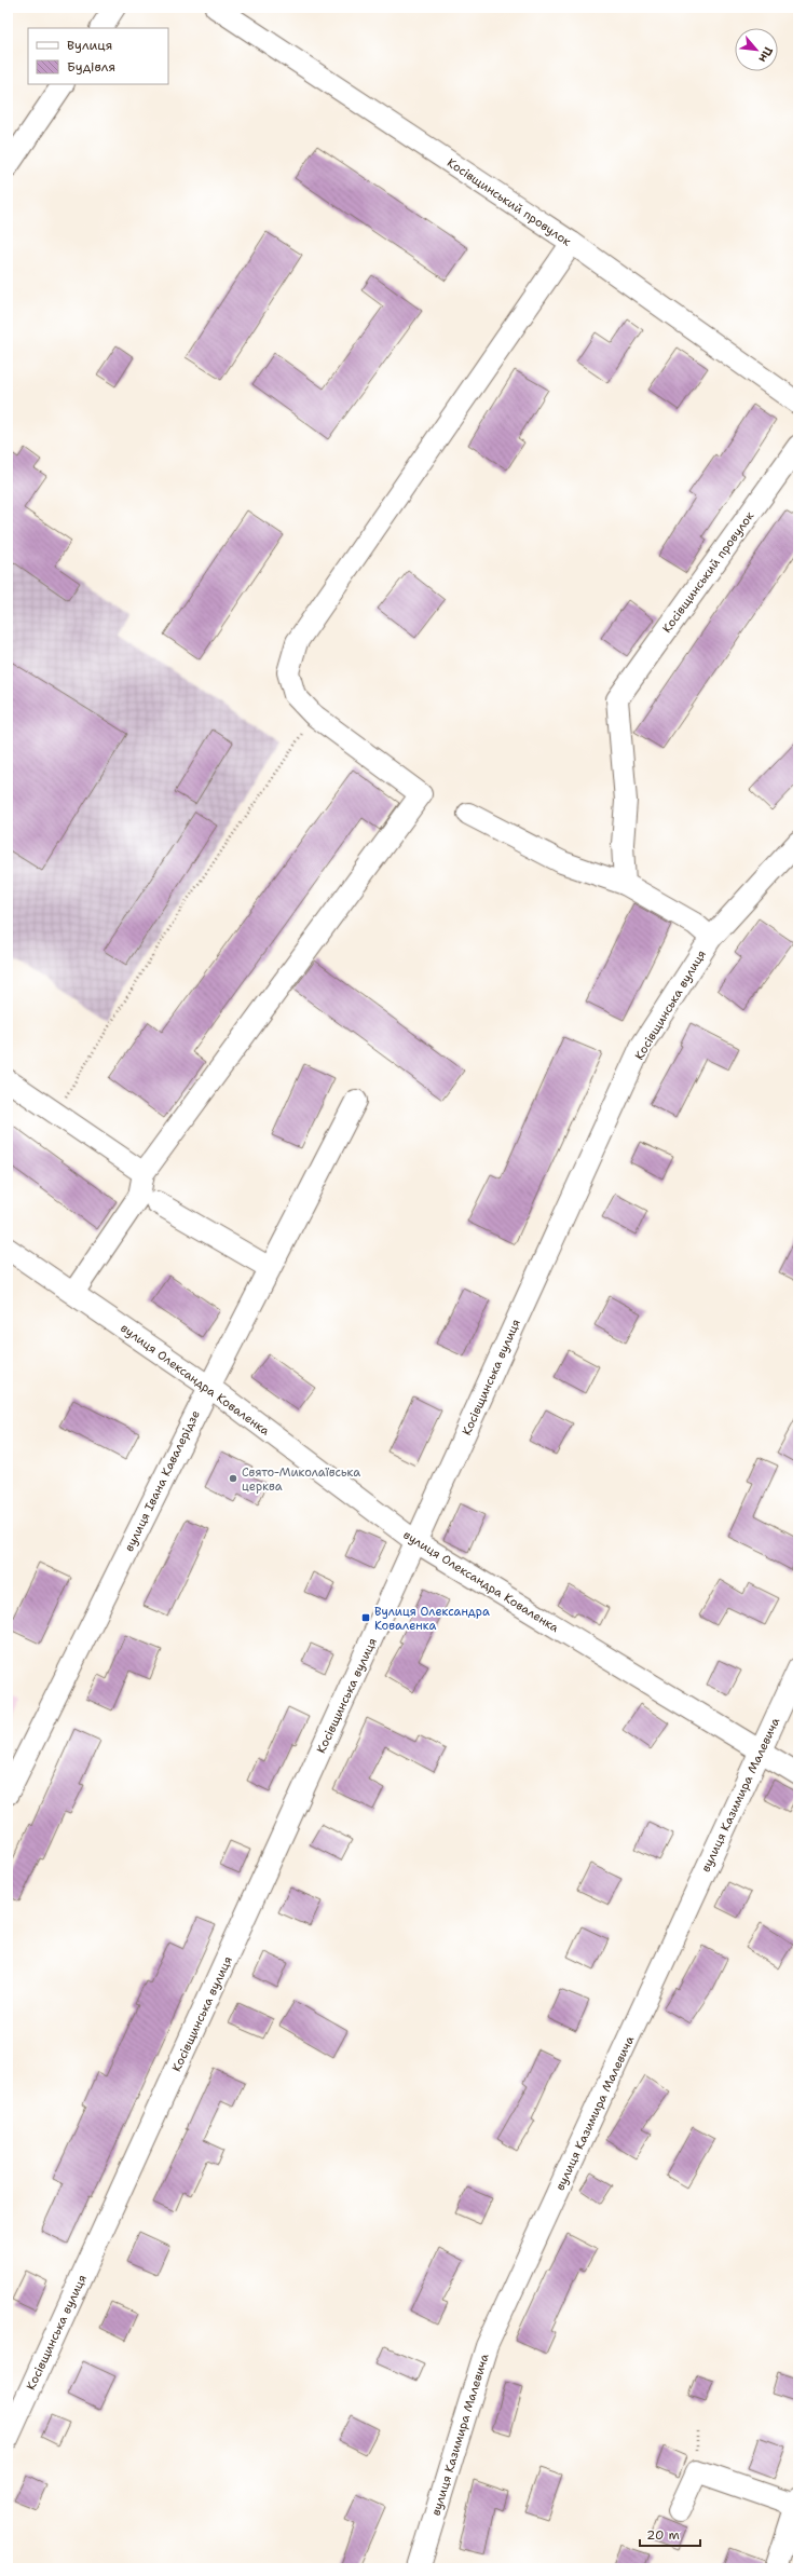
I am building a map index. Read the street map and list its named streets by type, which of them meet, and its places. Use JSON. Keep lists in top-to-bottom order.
{
  "streets": {
    "street": [
      "Косівщинський провулок",
      "Косівщинська вулиця",
      "вулиця Олександра Коваленка",
      "вулиця Івана Кавалерідзе",
      "вулиця Казимира Малевича"
    ]
  },
  "crossings": [
    ["Косівщинська вулиця", "вулиця Олександра Коваленка"],
    ["вулиця Олександра Коваленка", "вулиця Івана Кавалерідзе"],
    ["вулиця Олександра Коваленка", "вулиця Казимира Малевича"]
  ],
  "places": {
    "other": ["Свято-Миколаївська церква"],
    "transit": ["Вулиця Олександра Коваленка"]
  },
  "legend": ["Вулиця", "Будівля"],
  "scale_bar": "20 m",
  "north": "bottom right"
}
